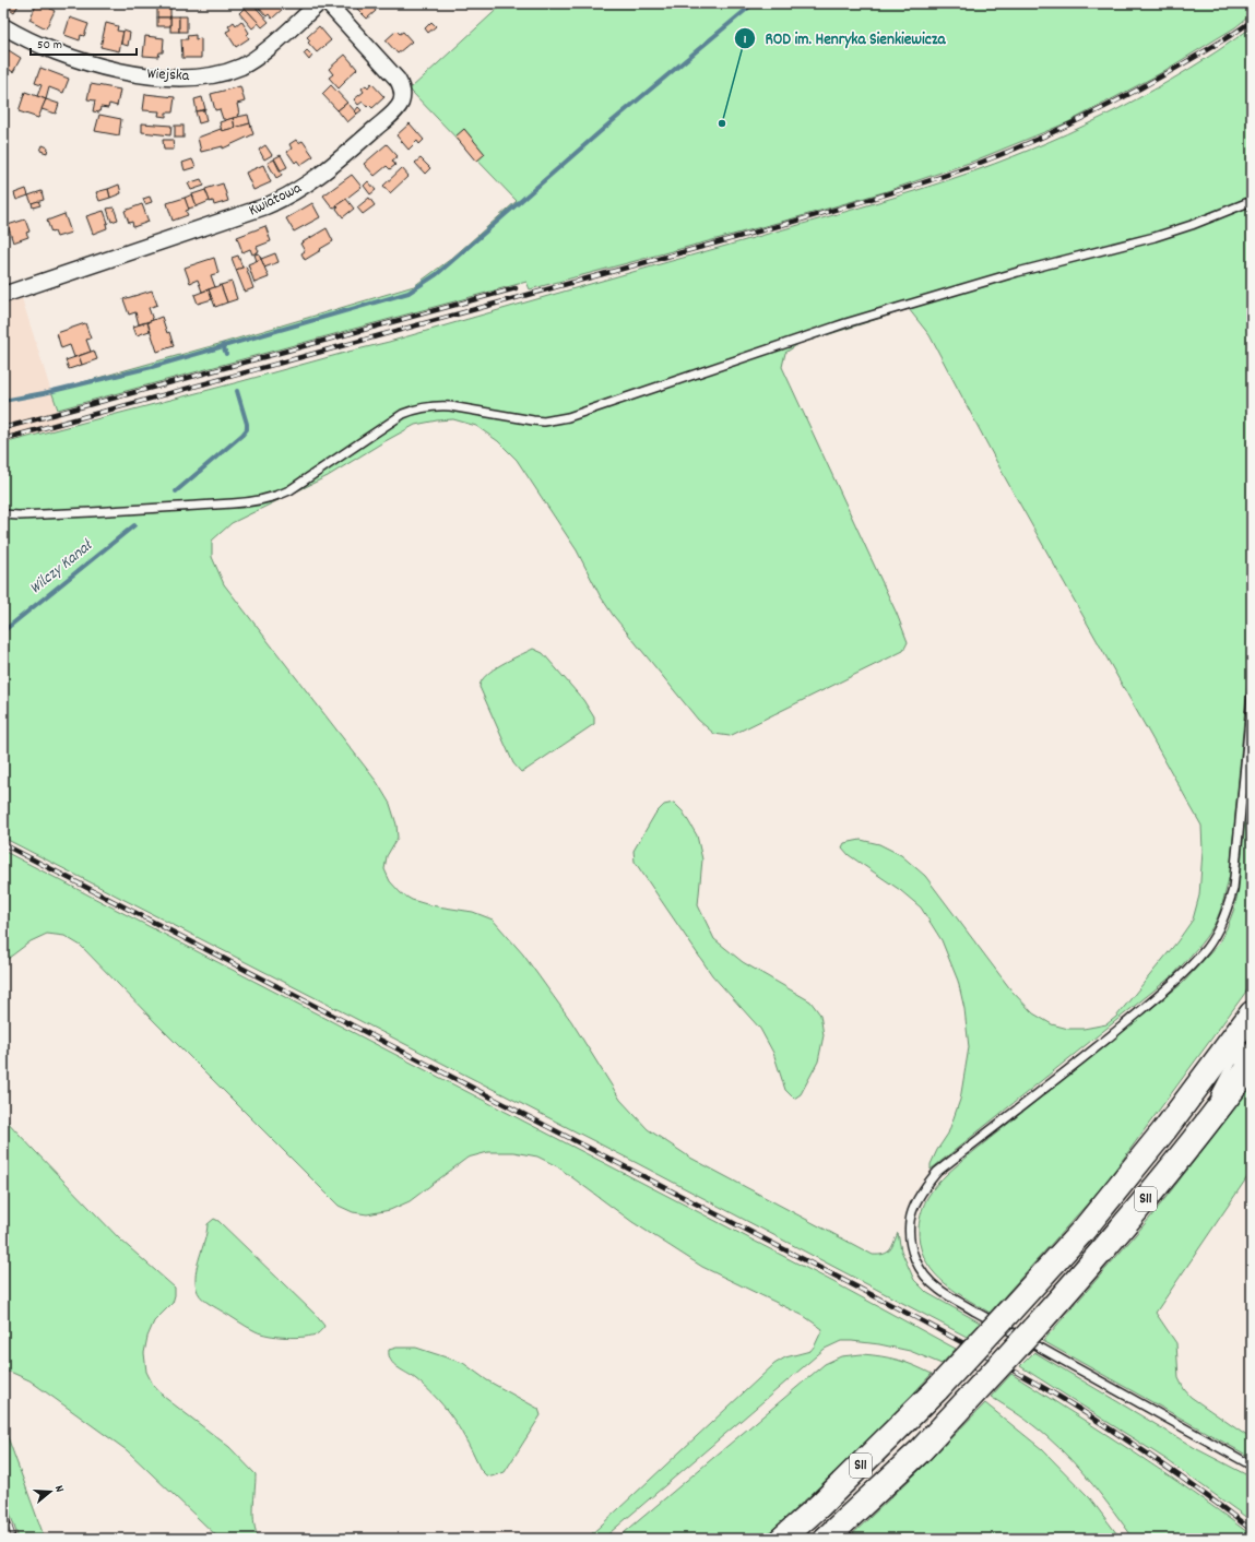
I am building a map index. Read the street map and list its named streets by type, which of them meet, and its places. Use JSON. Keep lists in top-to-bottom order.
{
  "streets": {
    "highway": ["S11"],
    "street": ["Wiejska", "Kwiatowa"]
  },
  "water": ["Wilczy Kanał"],
  "places": ["ROD im. Henryka Sienkiewicza"],
  "scale_bar": "50 m",
  "north": "right"
}
